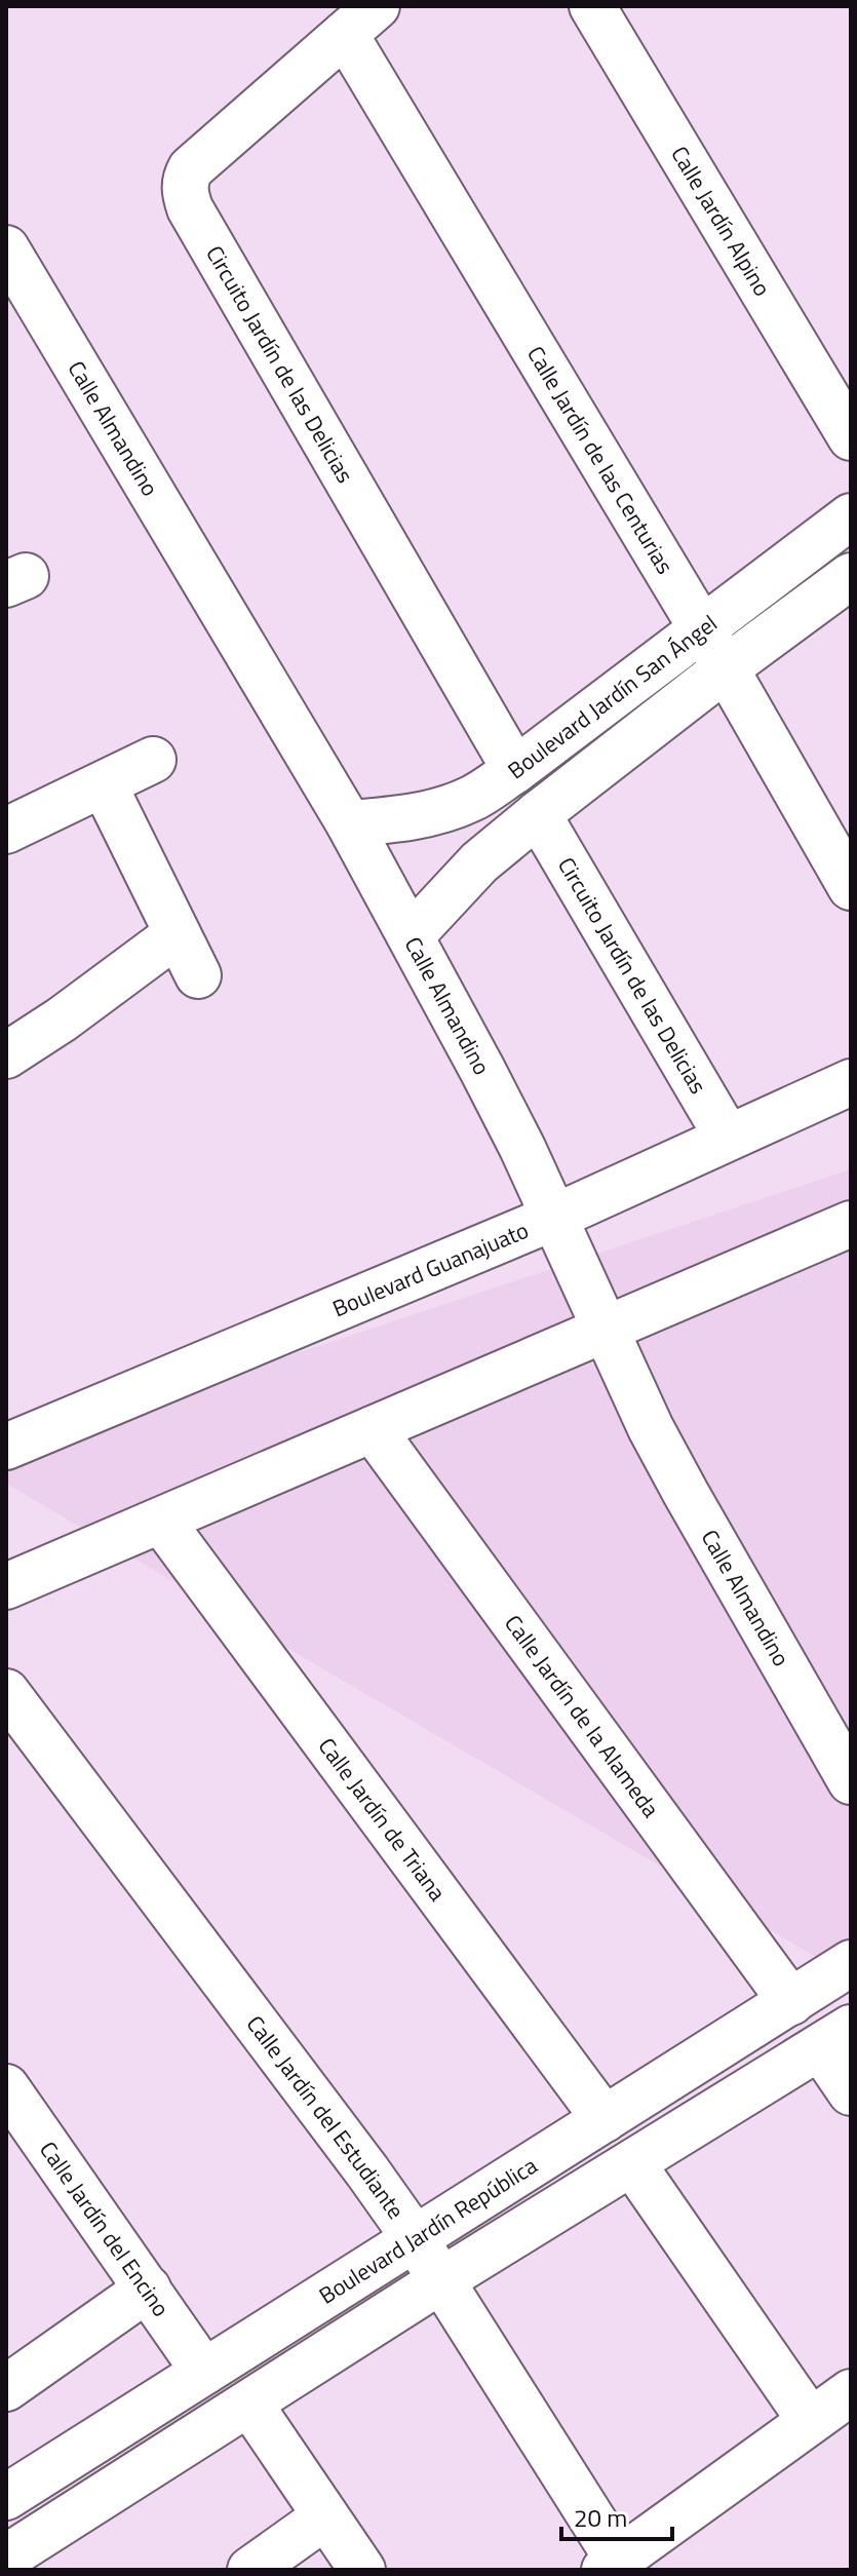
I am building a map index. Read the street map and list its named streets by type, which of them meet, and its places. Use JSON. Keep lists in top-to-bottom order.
{
  "streets": {
    "street": [
      "Calle Jardín Alpino",
      "Circuito Jardín de las Delicias",
      "Calle Almandino",
      "Calle Jardín de las Centurias",
      "Boulevard Jardín San Ángel",
      "Boulevard Guanajuato",
      "Calle Jardín de la Alameda",
      "Calle Jardín de Triana",
      "Calle Jardín del Estudiante",
      "Calle Jardín del Encino",
      "Boulevard Jardín República"
    ]
  },
  "crossings": [
    ["Circuito Jardín de las Delicias", "Calle Jardín de las Centurias"],
    ["Circuito Jardín de las Delicias", "Boulevard Jardín San Ángel"],
    ["Circuito Jardín de las Delicias", "Boulevard Guanajuato"],
    ["Calle Almandino", "Boulevard Jardín San Ángel"],
    ["Calle Almandino", "Boulevard Guanajuato"],
    ["Calle Jardín de las Centurias", "Boulevard Jardín San Ángel"],
    ["Calle Jardín de la Alameda", "Boulevard Jardín República"],
    ["Calle Jardín de Triana", "Boulevard Jardín República"],
    ["Calle Jardín del Estudiante", "Boulevard Jardín República"],
    ["Calle Jardín del Encino", "Boulevard Jardín República"]
  ],
  "scale_bar": "20 m"
}
